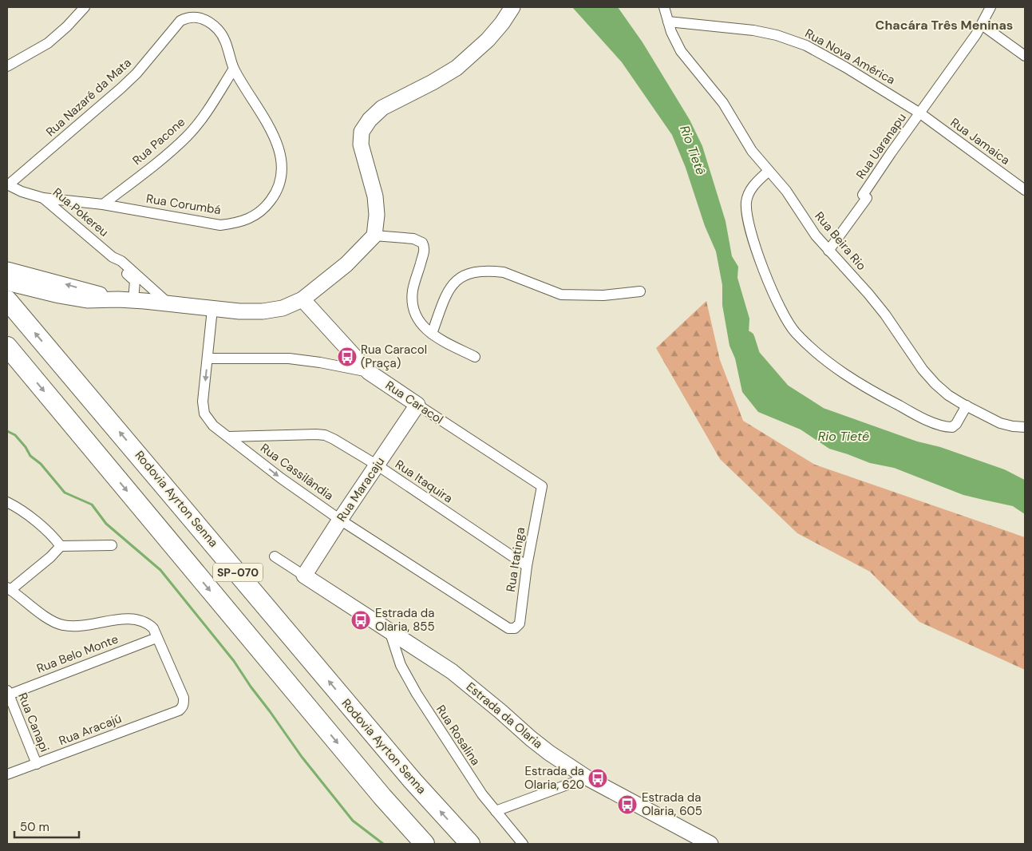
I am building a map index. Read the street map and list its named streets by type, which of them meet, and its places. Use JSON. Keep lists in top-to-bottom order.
{
  "streets": {
    "highway": ["Rodovia Ayrton Senna", "SP-070"],
    "main road": ["Rua Caracol", "Rua Maracaju", "Estrada da Olaria"],
    "street": [
      "Rua Nova América",
      "Rua Nazaré da Mata",
      "Rua Pacone",
      "Rua Jamaica",
      "Rua Uaranapu",
      "Rua Corumbá",
      "Rua Pokereu",
      "Rua Beira Rio",
      "Rua Cassilândia",
      "Rua Itaquira",
      "Rua Itatinga",
      "Rua Belo Monte",
      "Rua Canapi",
      "Rua Aracajú",
      "Rua Rosalina"
    ]
  },
  "crossings": [
    ["Rua Nova América", "Rua Jamaica"],
    ["Rua Nova América", "Rua Uaranapu"],
    ["Rua Nova América", "Rua Beira Rio"],
    ["Rua Nazaré da Mata", "Rua Corumbá"],
    ["Rua Nazaré da Mata", "Rua Pokereu"],
    ["Rua Pacone", "Rua Corumbá"],
    ["Rua Jamaica", "Rua Uaranapu"],
    ["Rua Uaranapu", "Rua Beira Rio"],
    ["Rua Corumbá", "Rua Pokereu"],
    ["Rua Caracol", "Rua Maracaju"],
    ["Rua Caracol", "Rua Itatinga"],
    ["Rua Cassilândia", "Rua Itaquira"],
    ["Rua Cassilândia", "Rua Maracaju"],
    ["Rua Cassilândia", "Rua Itatinga"],
    ["Rua Itaquira", "Rua Maracaju"],
    ["Rua Itaquira", "Rua Itatinga"],
    ["Rua Maracaju", "Estrada da Olaria"],
    ["Rua Belo Monte", "Rua Canapi"],
    ["Rua Belo Monte", "Rua Aracajú"],
    ["Estrada da Olaria", "Rua Rosalina"],
    ["Rua Canapi", "Rua Aracajú"]
  ],
  "one_way": ["Rua Cassilândia"],
  "districts": ["Chacára Três Meninas"],
  "water": ["Rio Tietê"],
  "places": {
    "bus stop": [
      "Rua Caracol (Praça)",
      "Estrada da Olaria, 855",
      "Estrada da Olaria, 620",
      "Estrada da Olaria, 605"
    ]
  },
  "scale_bar": "50 m"
}
